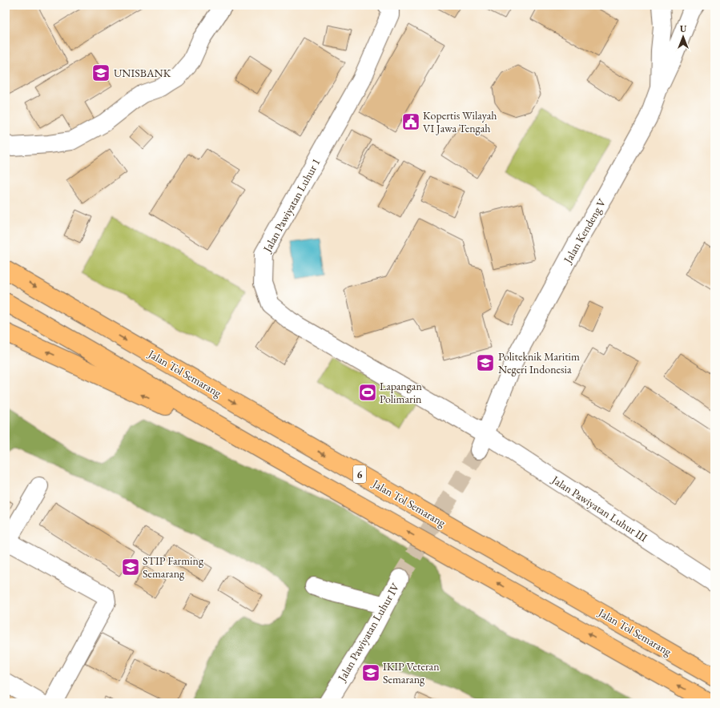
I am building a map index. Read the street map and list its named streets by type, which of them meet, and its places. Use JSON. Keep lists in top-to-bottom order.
{
  "streets": {
    "highway": ["Jalan Tol Semarang", "6"],
    "street": [
      "Jalan Pawiyatan Luhur 1",
      "Jalan Kendeng V",
      "Jalan Pawiyatan Luhur III",
      "Jalan Pawiyatan Luhur IV"
    ]
  },
  "crossings": [
    ["Jalan Pawiyatan Luhur 1", "Jalan Kendeng V"],
    ["Jalan Pawiyatan Luhur 1", "Jalan Pawiyatan Luhur III"],
    ["Jalan Kendeng V", "Jalan Pawiyatan Luhur III"]
  ],
  "places": {
    "school or university": [
      "UNISBANK",
      "Politeknik Maritim Negeri Indonesia",
      "STIP Farming Semarang",
      "IKIP Veteran Semarang"
    ],
    "public building": ["Kopertis Wilayah VI Jawa Tengah"],
    "sports": ["Lapangan Polimarin"]
  },
  "north": "top"
}
